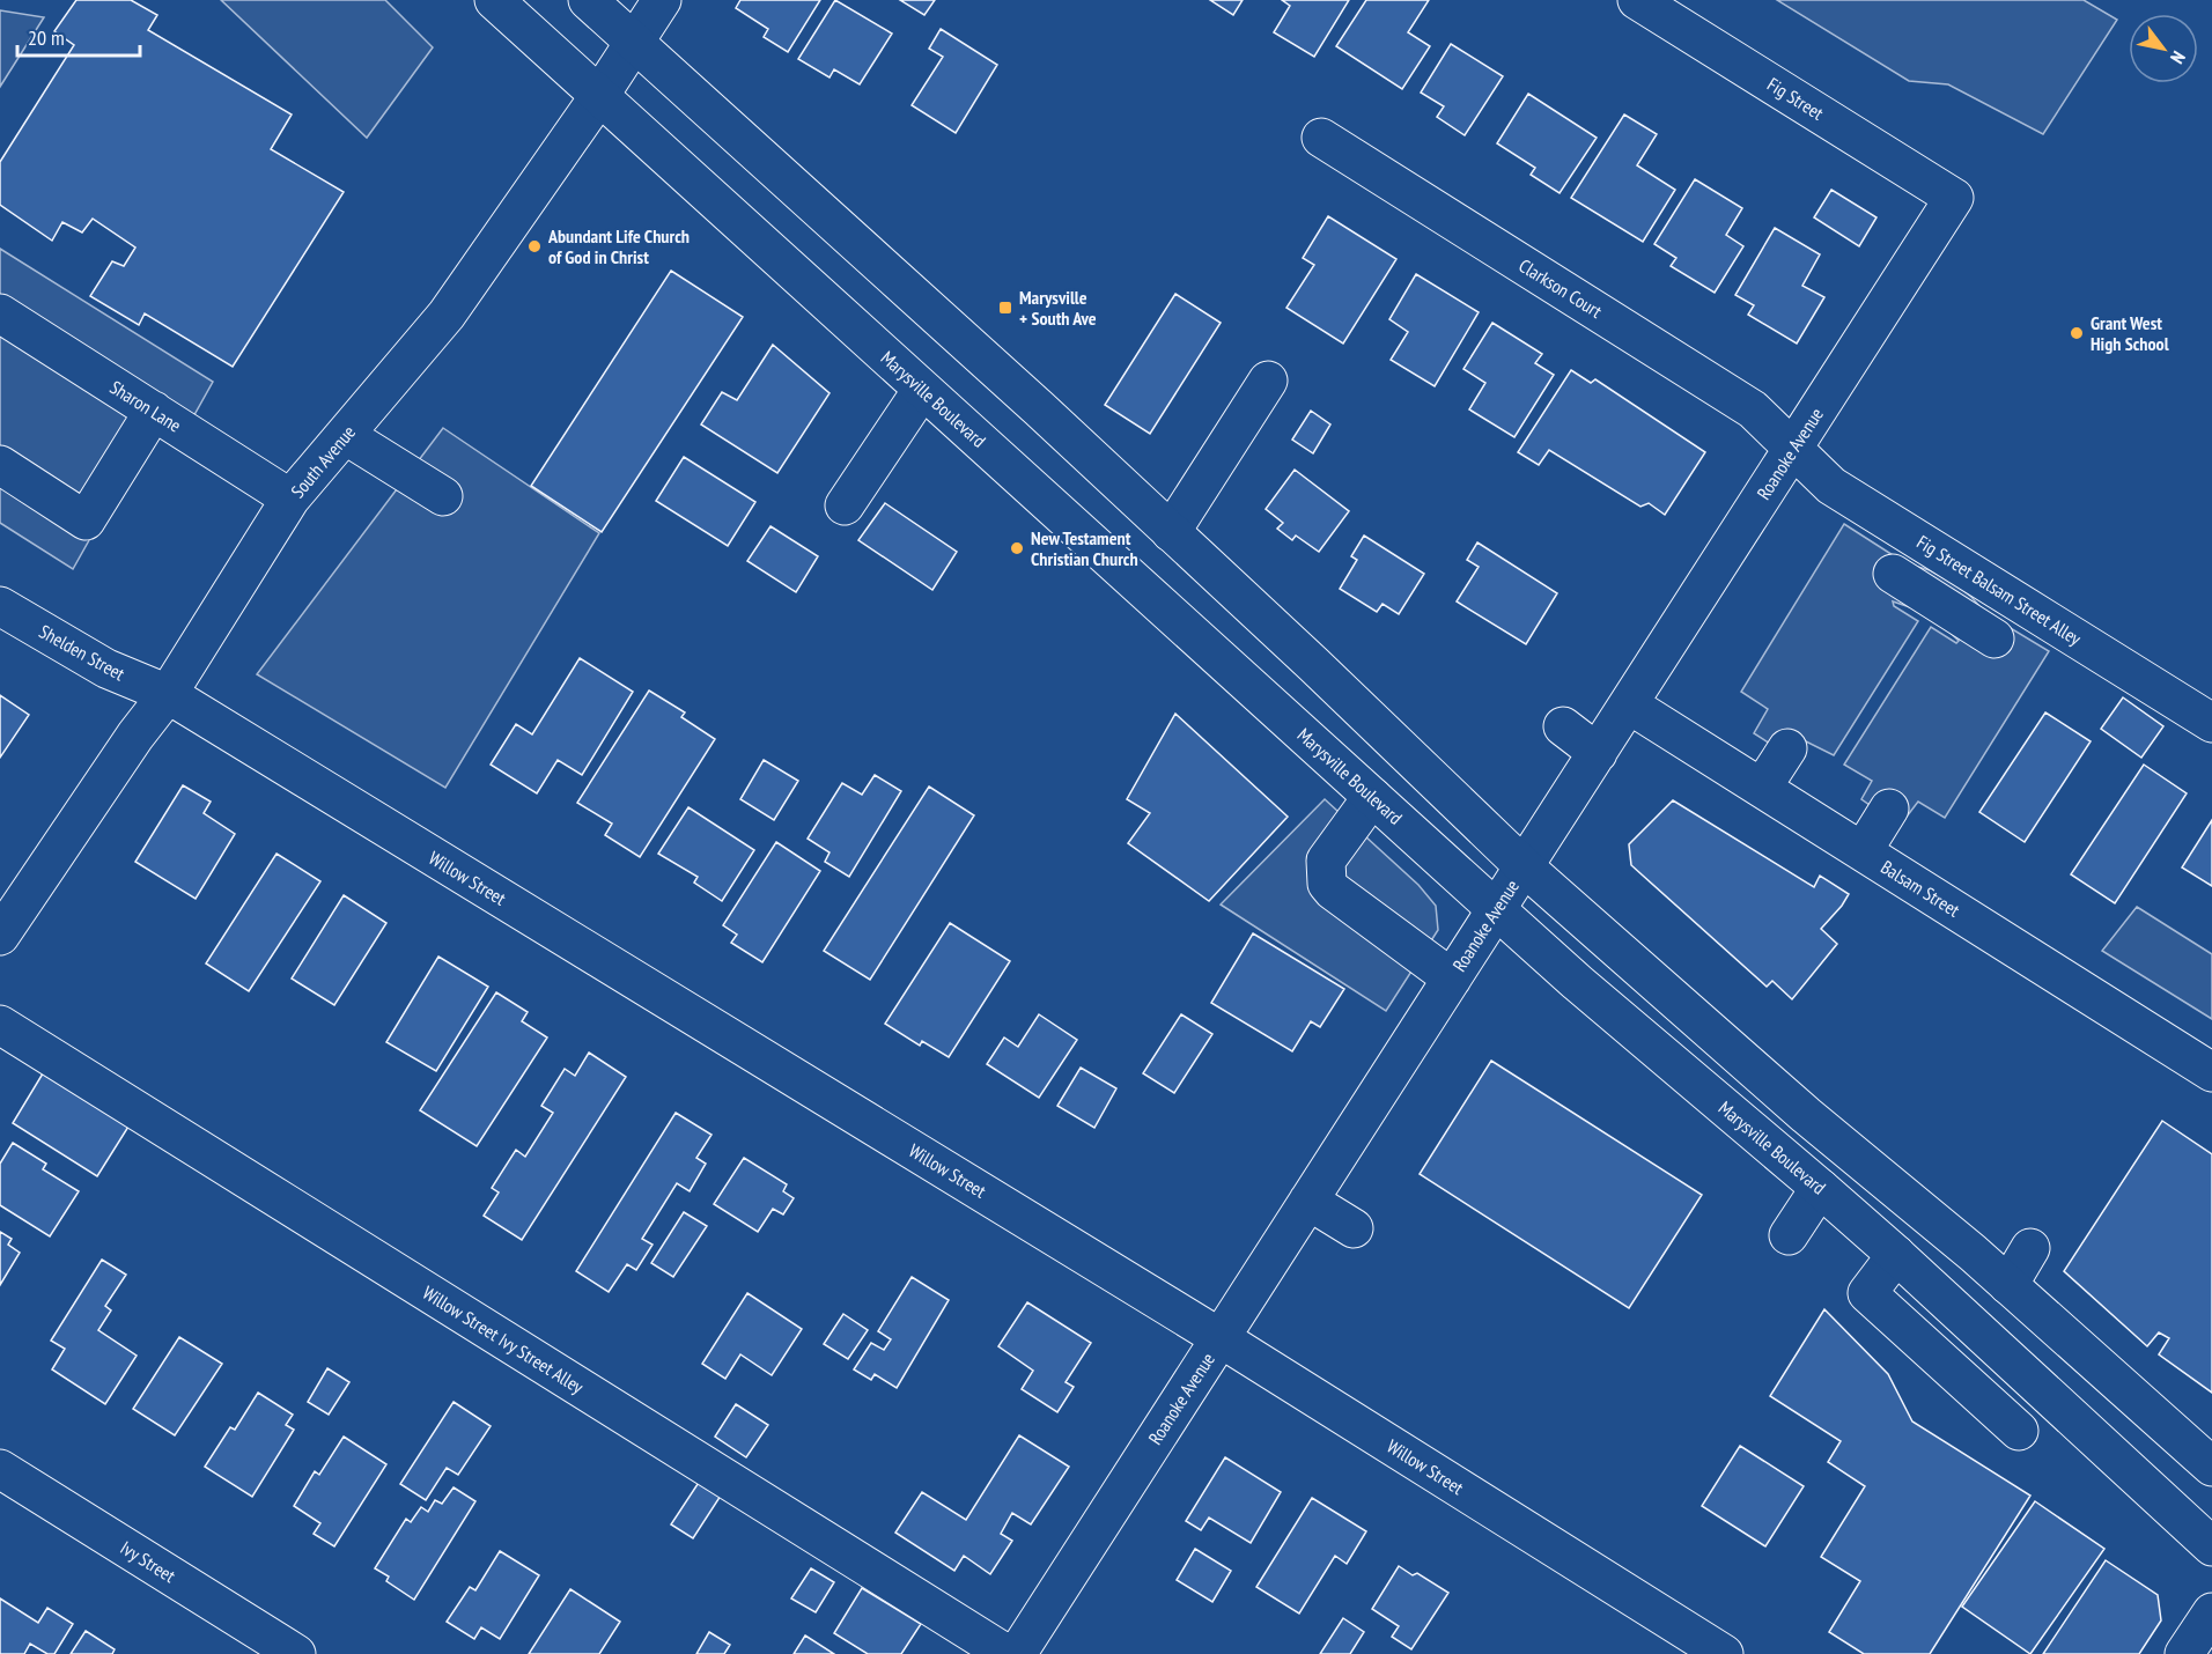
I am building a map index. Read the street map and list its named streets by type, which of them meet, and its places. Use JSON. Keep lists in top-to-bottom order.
{
  "streets": {
    "street": [
      "Fig Street",
      "Clarkson Court",
      "Marysville Boulevard",
      "Sharon Lane",
      "Roanoke Avenue",
      "South Avenue",
      "Fig Street Balsam Street Alley",
      "Shelden Street",
      "Willow Street",
      "Balsam Street",
      "Willow Street Ivy Street Alley",
      "Ivy Street"
    ]
  },
  "crossings": [
    ["Fig Street", "Roanoke Avenue"],
    ["Clarkson Court", "Roanoke Avenue"],
    ["Clarkson Court", "Fig Street Balsam Street Alley"],
    ["Marysville Boulevard", "Roanoke Avenue"],
    ["Marysville Boulevard", "South Avenue"],
    ["Sharon Lane", "South Avenue"],
    ["Roanoke Avenue", "Fig Street Balsam Street Alley"],
    ["Roanoke Avenue", "Willow Street"],
    ["Roanoke Avenue", "Balsam Street"],
    ["South Avenue", "Shelden Street"],
    ["South Avenue", "Willow Street"],
    ["Shelden Street", "Willow Street"]
  ],
  "places": {
    "other": ["Abundant Life Church of God in Christ", "Grant West High School", "New Testament Christian Church"],
    "transit": ["Marysville + South Ave"]
  },
  "scale_bar": "20 m",
  "north": "bottom right"
}
